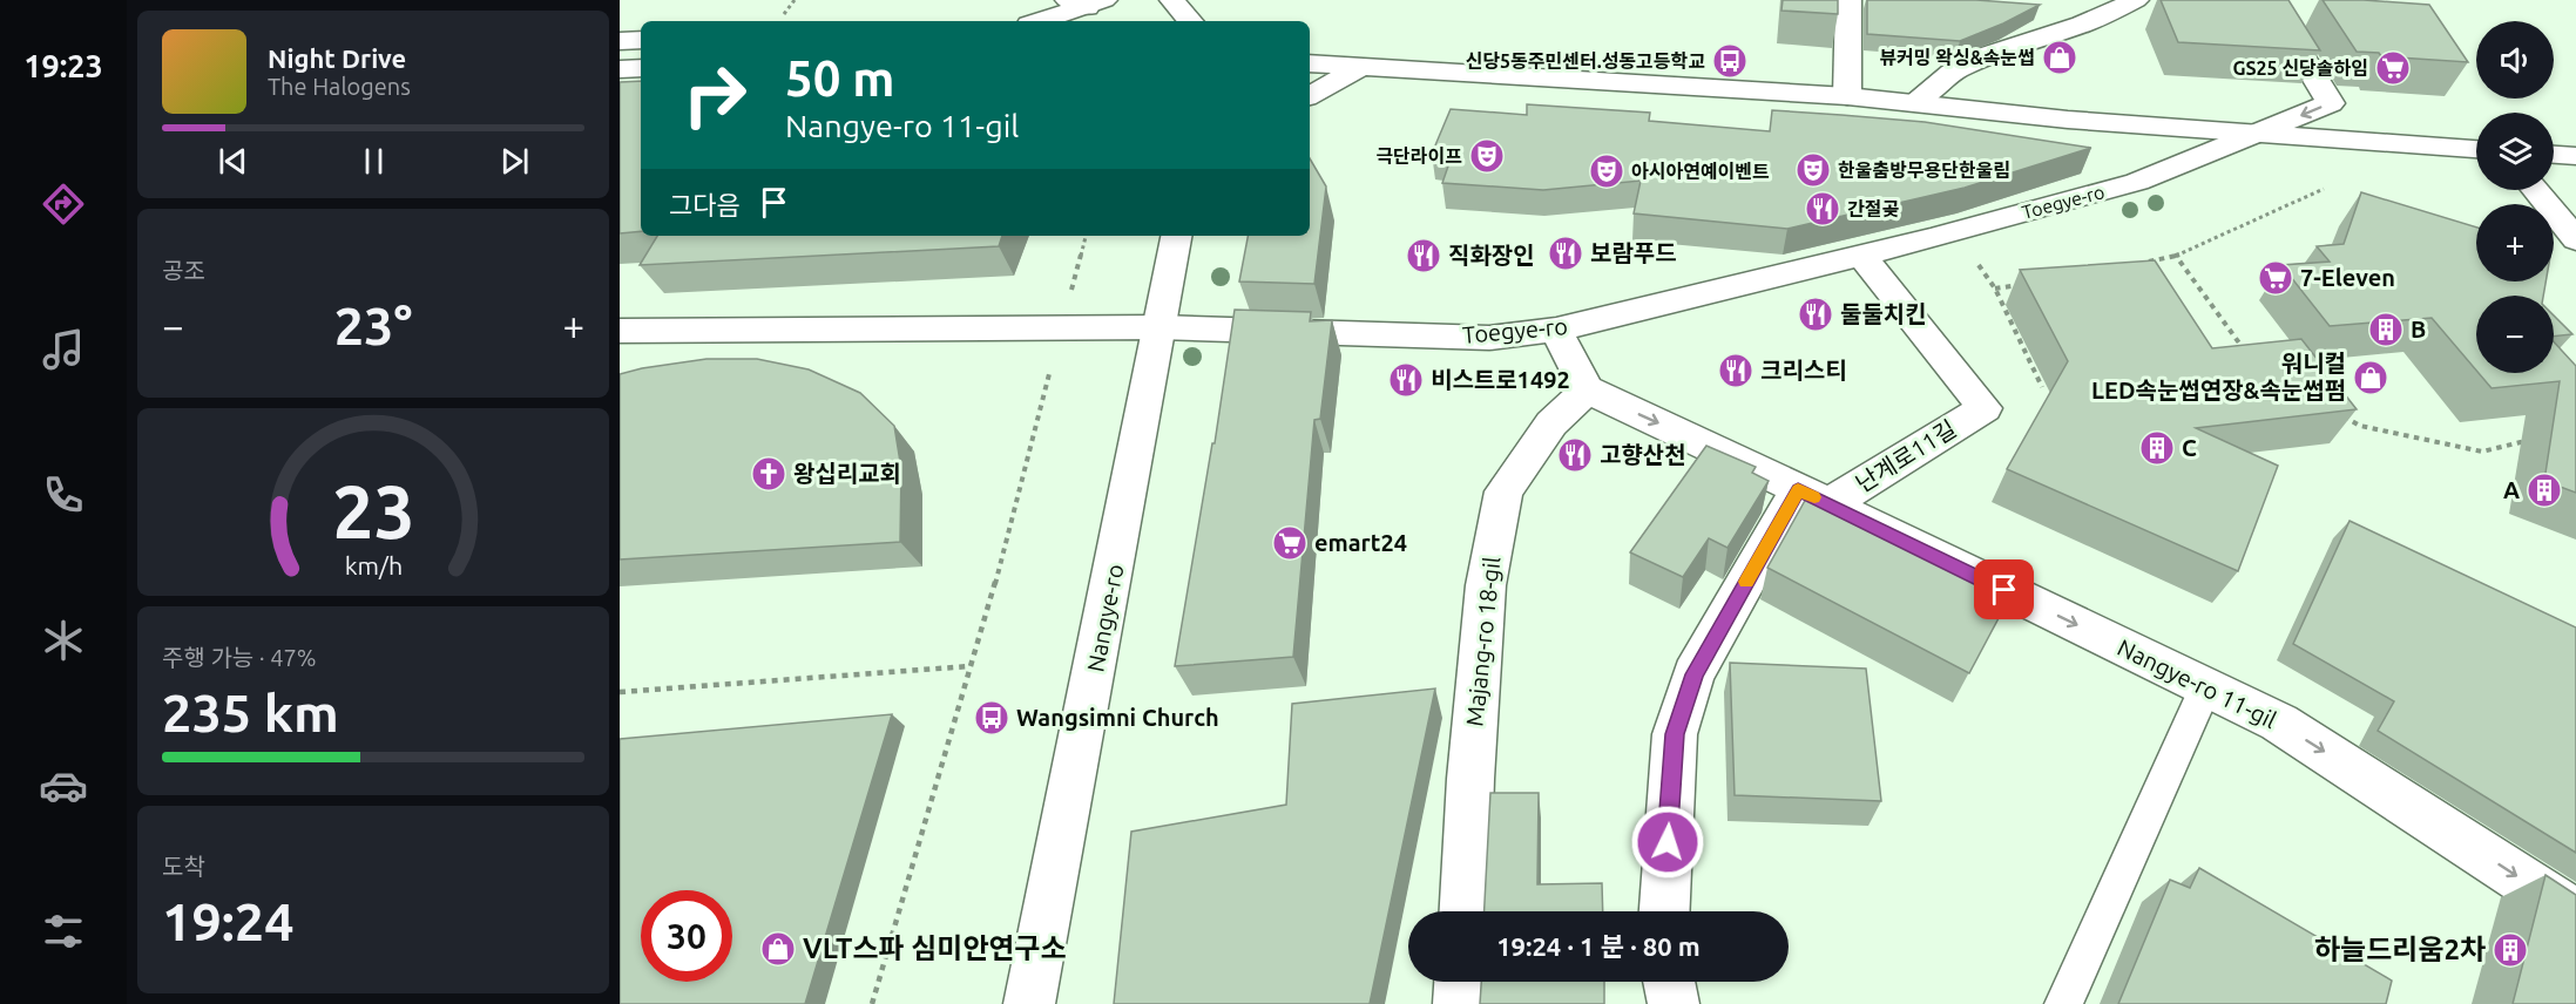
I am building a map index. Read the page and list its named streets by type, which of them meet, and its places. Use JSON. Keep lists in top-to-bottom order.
{
  "streets": {
    "street": [
      "Toegye-ro",
      "난계로11길",
      "Nangye-ro",
      "Majang-ro 18-gil",
      "Nangye-ro 11-gil"
    ]
  },
  "crossings": [
    ["Toegye-ro", "난계로11길"],
    ["Toegye-ro", "Nangye-ro"],
    ["난계로11길", "Nangye-ro 11-gil"],
    ["Majang-ro 18-gil", "Nangye-ro 11-gil"]
  ],
  "one_way": ["Nangye-ro 11-gil"],
  "places": {
    "shop": ["뷰커밍 왁싱&속눈썹", "워니컬 LED속눈썹연장&속눈썹펌", "VLT스파 심미안연구소"],
    "bus stop": ["신당5동주민센터.성동고등학교", "Wangsimni Church"],
    "supermarket": ["GS25 신당솔하임", "7-Eleven", "emart24"],
    "theatre": ["극단라이프", "한울춤방무용단한울림", "아시아연예이벤트"],
    "restaurant": [
      "간절곶",
      "보람푸드",
      "직화장인",
      "둘둘치킨",
      "크리스티",
      "비스트로1492",
      "고향산천"
    ],
    "building": [
      "B",
      "C",
      "A",
      "하늘드리움2차"
    ],
    "church": ["왕십리교회"]
  },
  "page": {
    "tabs": "19:23",
    "map_buttons": ["+", "−"],
    "turn": ["50 m", "Nangye-ro 11-gil"],
    "song": ["Night Drive", "The Halogens"],
    "then": "그다음",
    "tile": [
      "공조",
      ["주행 가능 · 47%", "235 km"],
      ["도착", "19:24"]
    ],
    "heat": ["−", "23°", "+"],
    "limit": "30",
    "trip": "19:24 · 1 분 · 80 m",
    "gauge": ["23", "km/h"]
  }
}
